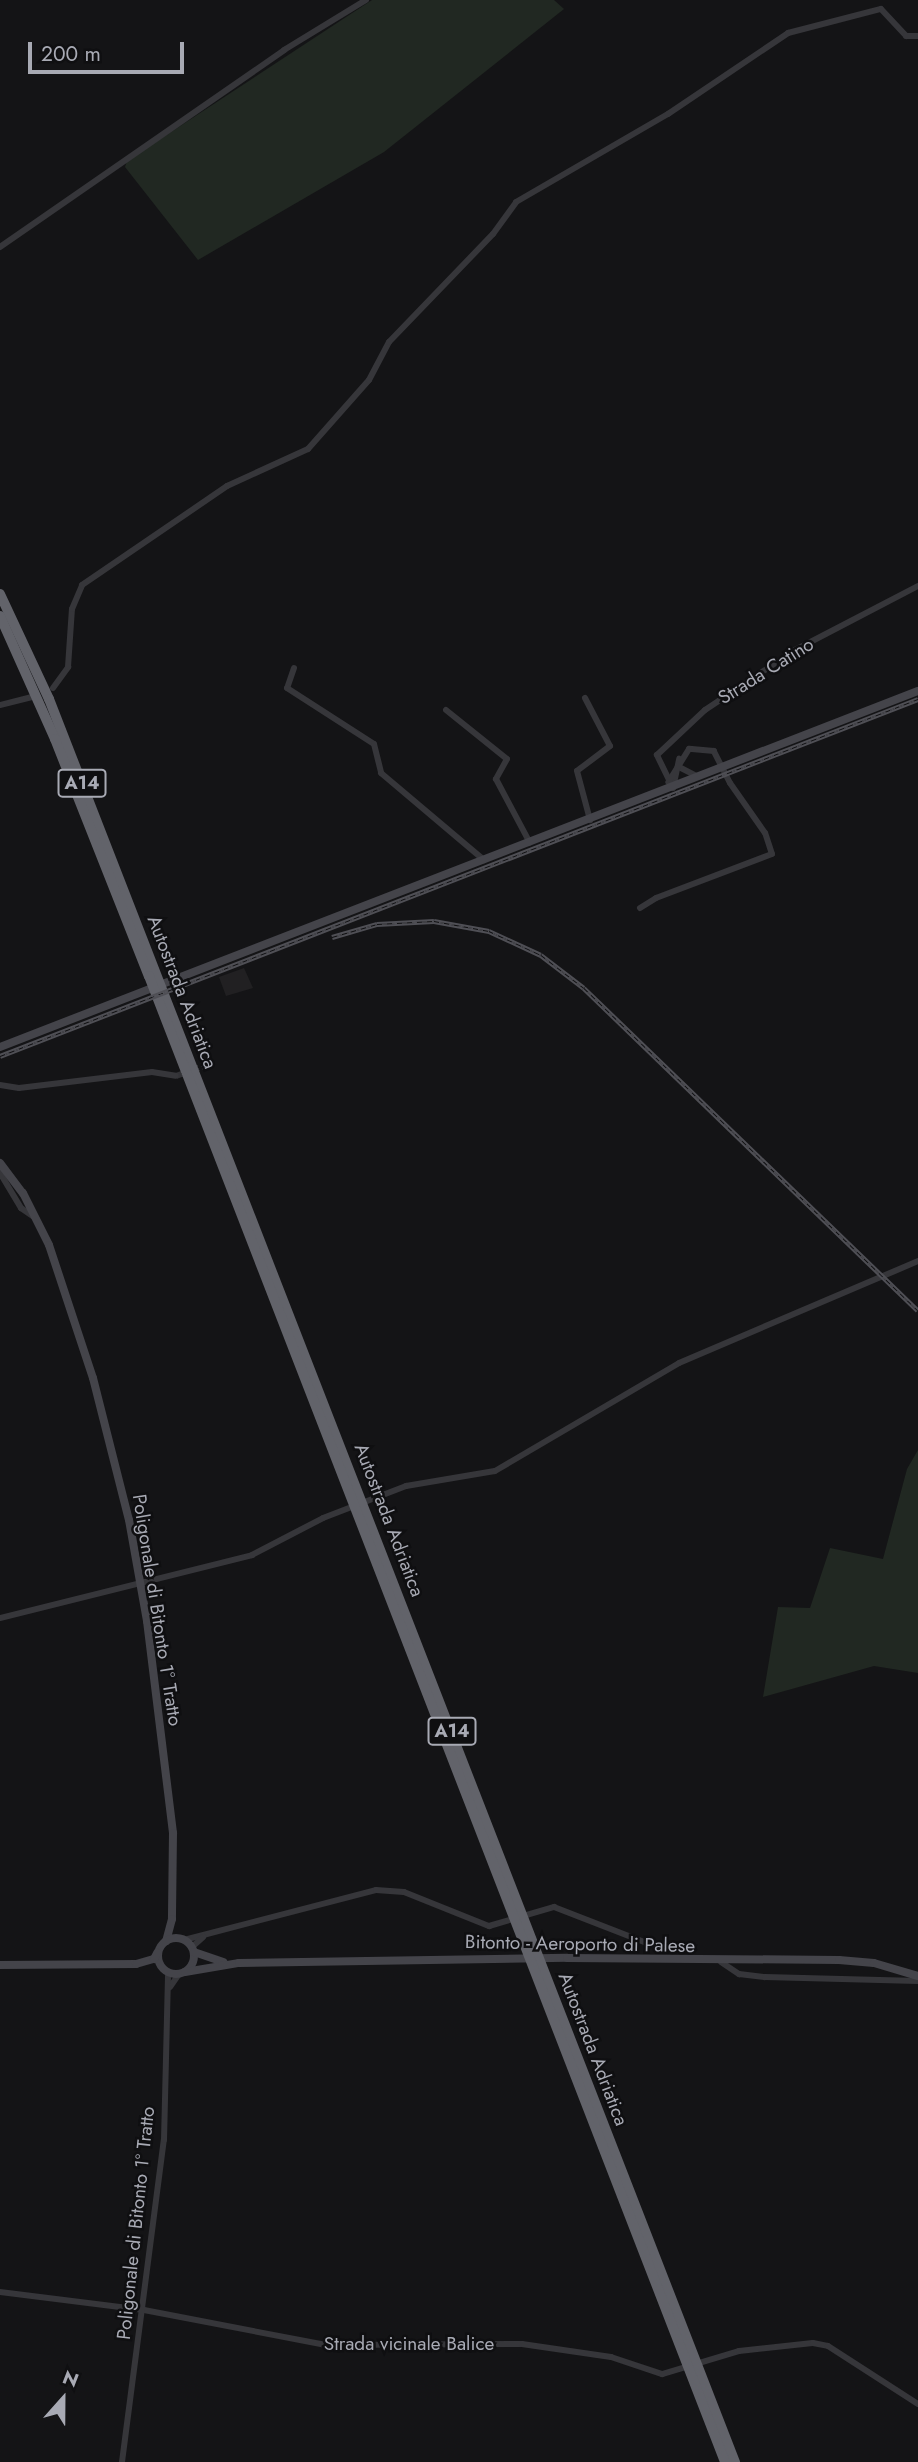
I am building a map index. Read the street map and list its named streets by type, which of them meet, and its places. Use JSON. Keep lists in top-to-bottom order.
{
  "streets": {
    "highway": ["A14", "Autostrada Adriatica"],
    "main road": ["Poligonale di Bitonto 1° Tratto", "Bitonto - Aeroporto di Palese"],
    "street": ["Strada Catino", "Strada vicinale Balice"]
  },
  "crossings": [
    ["Poligonale di Bitonto 1° Tratto", "Strada vicinale Balice"]
  ],
  "scale_bar": "200 m",
  "north": "top"
}
